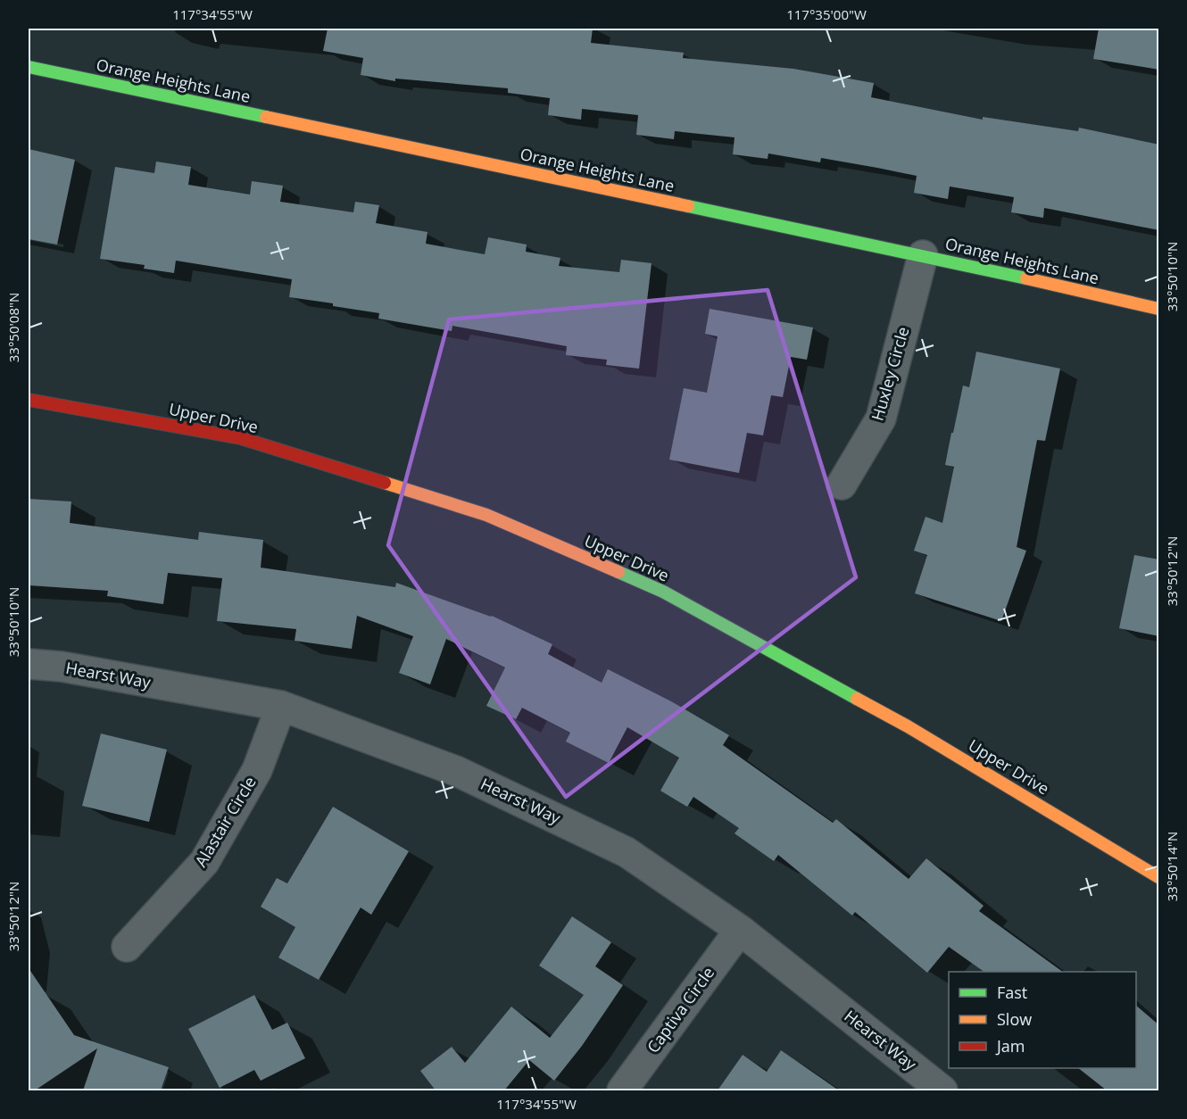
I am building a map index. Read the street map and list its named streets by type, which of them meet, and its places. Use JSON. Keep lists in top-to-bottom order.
{
  "streets": {
    "main road": ["Orange Heights Lane", "Upper Drive"],
    "street": [
      "Huxley Circle",
      "Hearst Way",
      "Alastair Circle",
      "Captiva Circle"
    ]
  },
  "crossings": [
    ["Orange Heights Lane", "Huxley Circle"],
    ["Hearst Way", "Alastair Circle"],
    ["Hearst Way", "Captiva Circle"]
  ],
  "legend": ["Fast", "Slow", "Jam"],
  "coordinates": [
    "117°34'55\"W",
    "117°35'00\"W",
    "33°50'10\"N",
    "33°50'08\"N",
    "33°50'12\"N",
    "33°50'14\"N"
  ]
}
